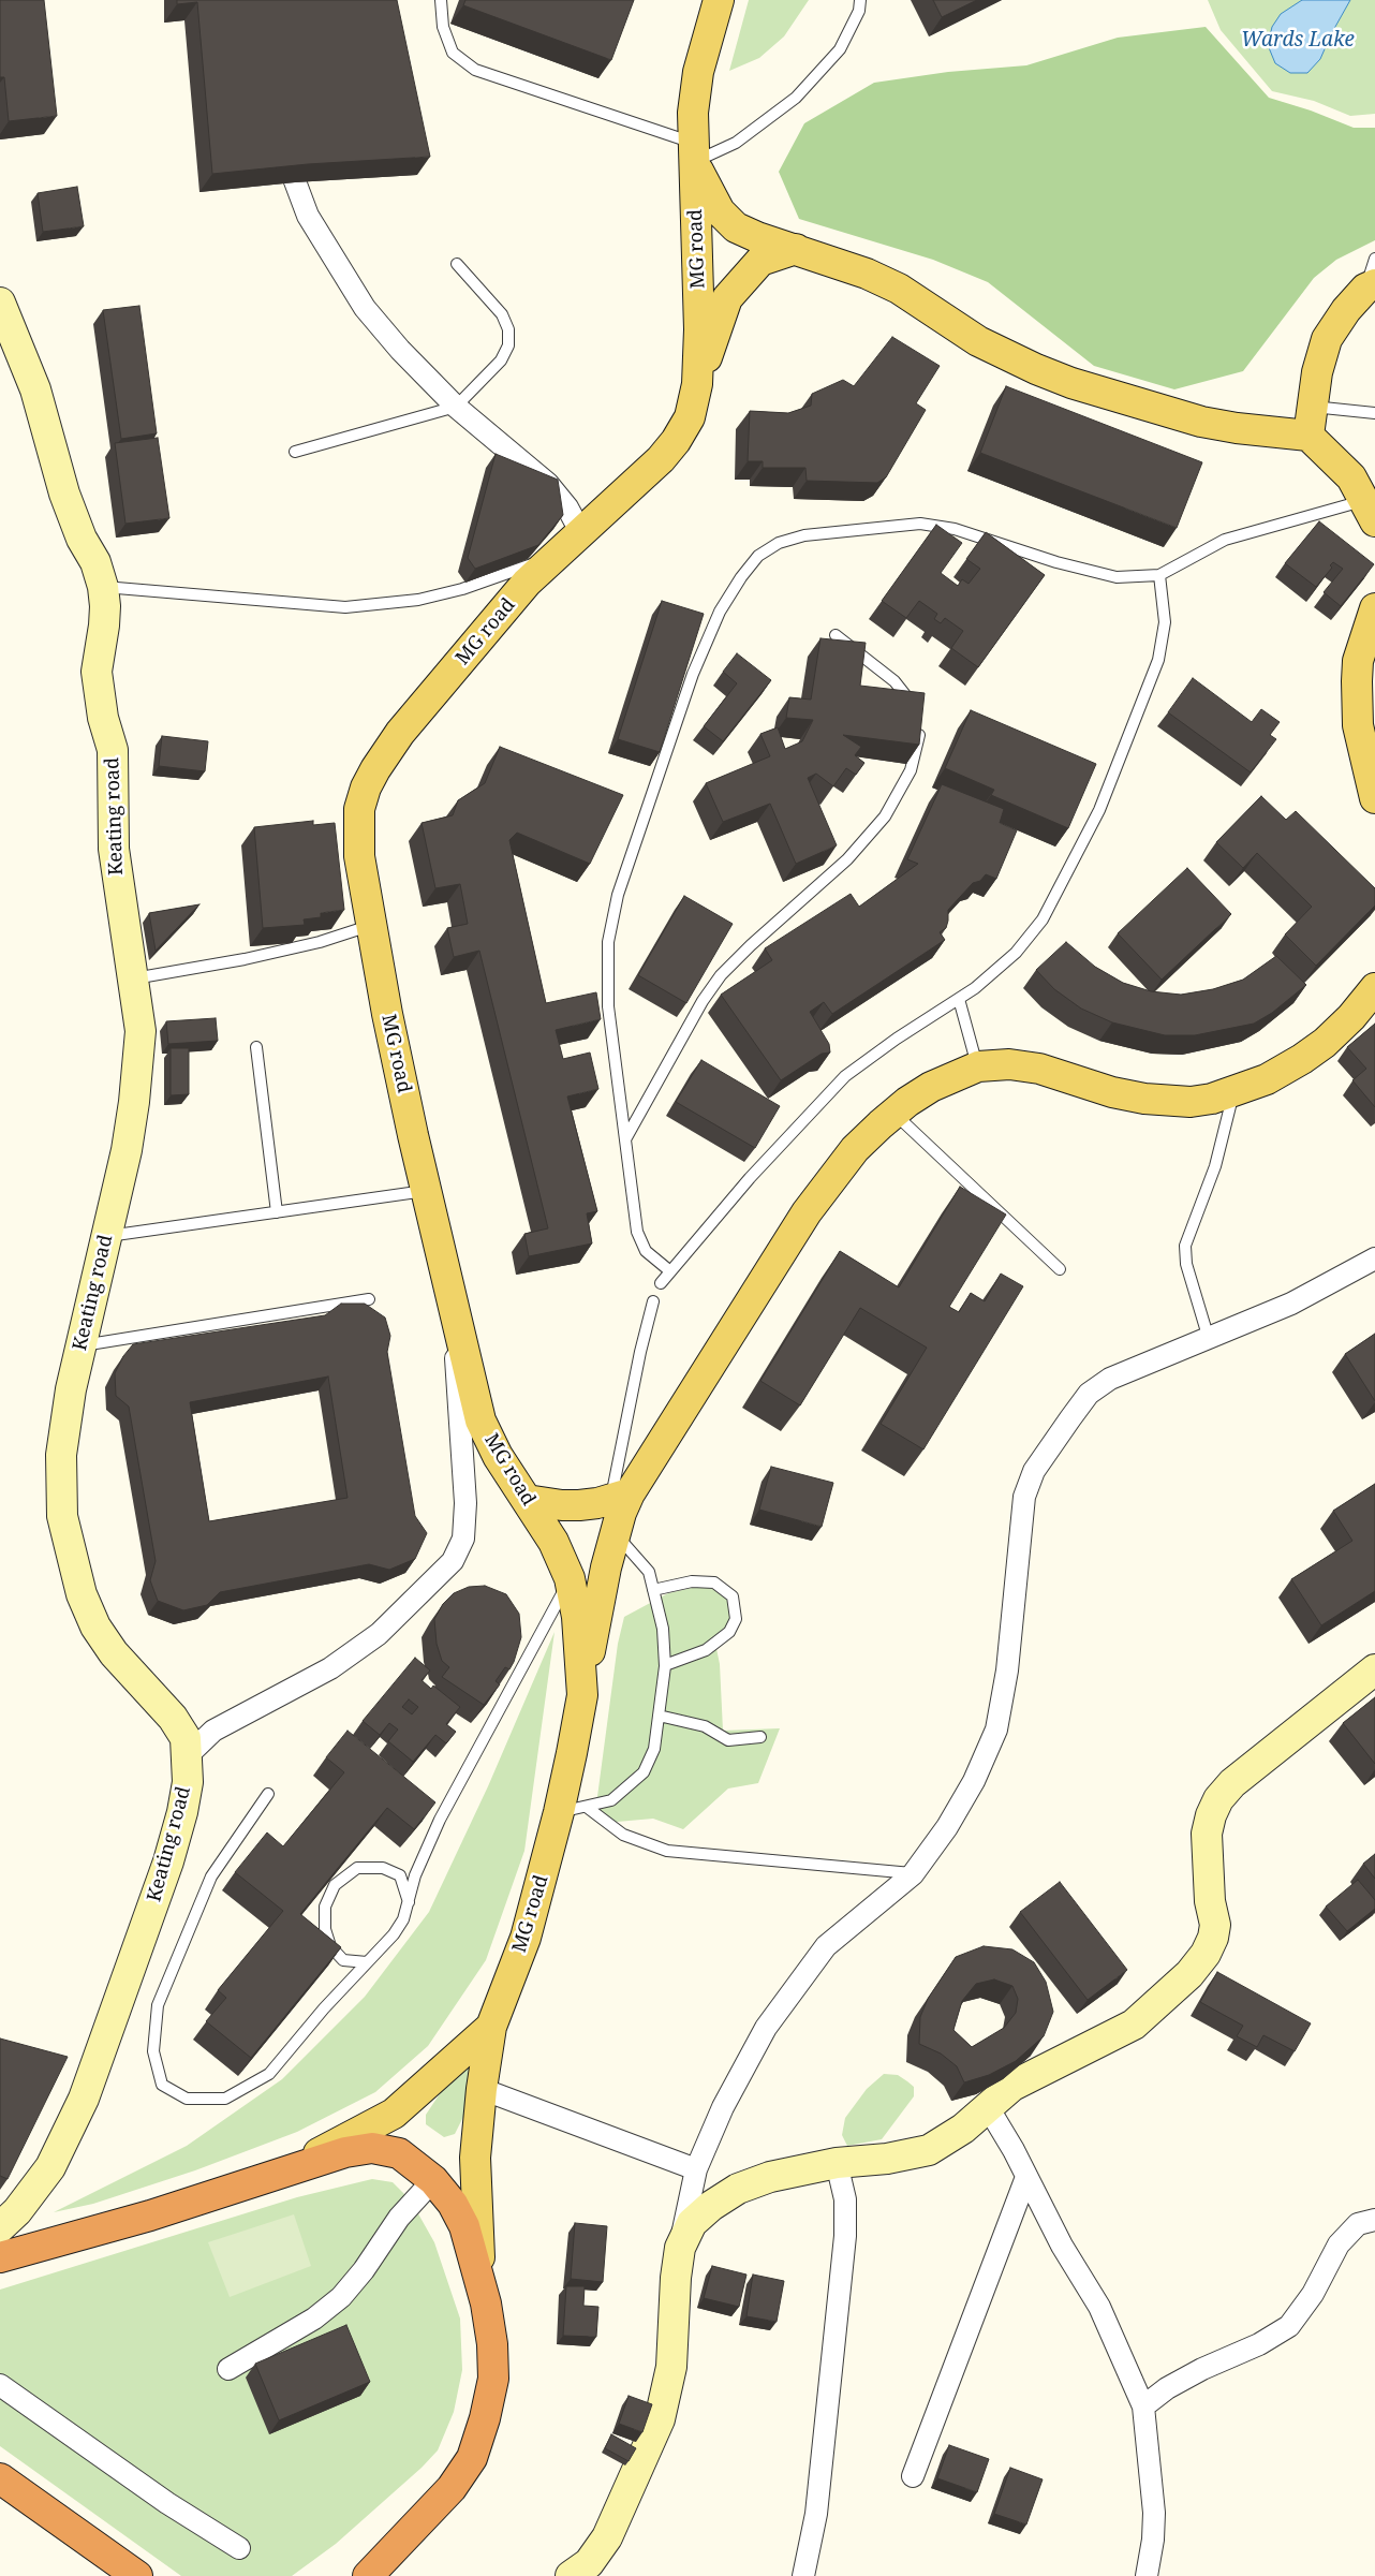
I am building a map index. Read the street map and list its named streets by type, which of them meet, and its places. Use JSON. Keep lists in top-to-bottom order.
{
  "streets": {
    "main road": ["MG road"],
    "street": ["Keating road"]
  },
  "water": ["Wards Lake"]
}
